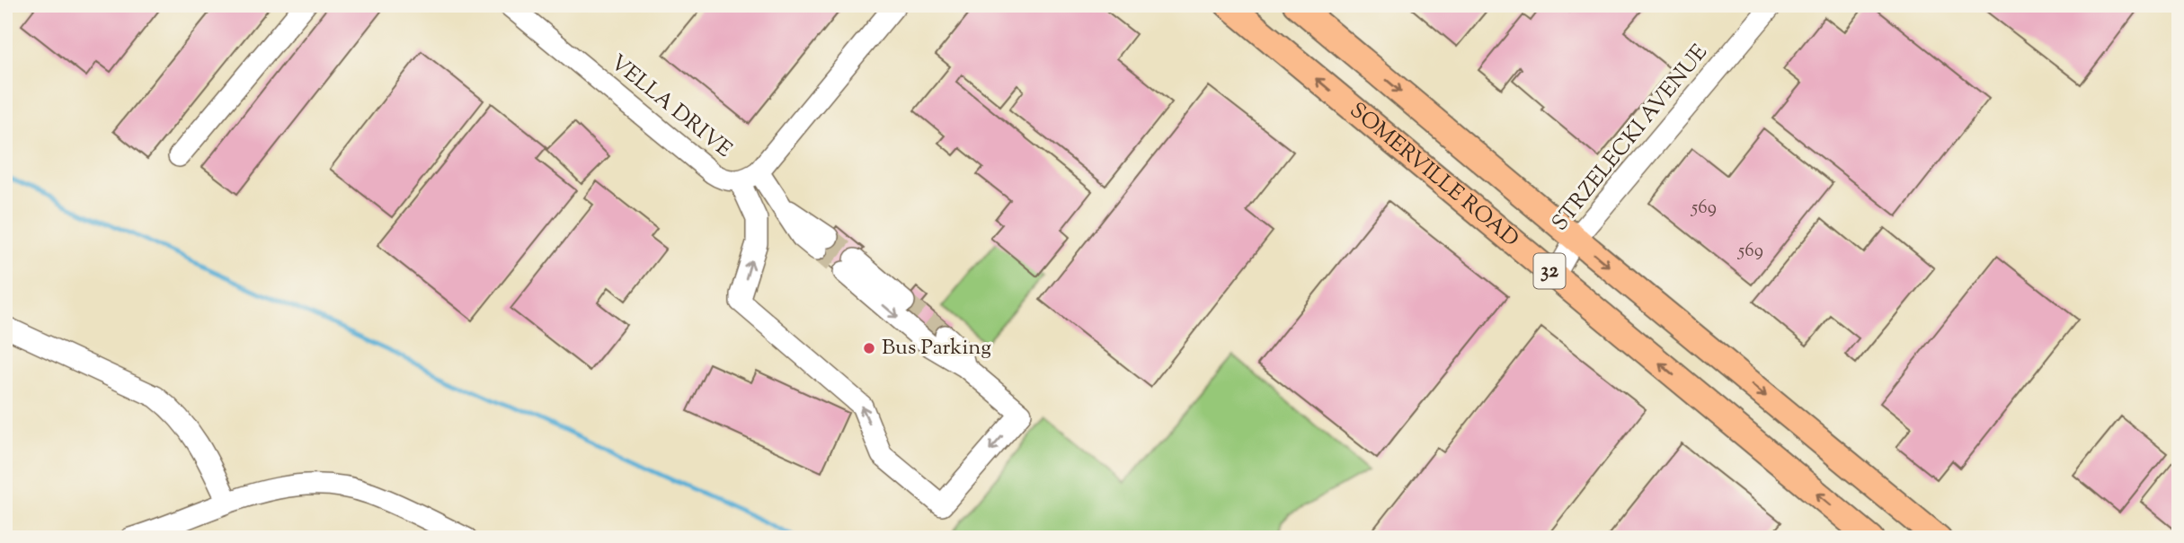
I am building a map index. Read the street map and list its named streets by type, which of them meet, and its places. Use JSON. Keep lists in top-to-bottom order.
{
  "streets": {
    "main road": ["SOMERVILLE ROAD", "32"],
    "street": ["VELLA DRIVE", "STRZELECKI AVENUE"]
  },
  "crossings": [
    ["STRZELECKI AVENUE", "SOMERVILLE ROAD"]
  ],
  "places": ["Bus Parking"],
  "house_numbers": ["569", "569"]
}
